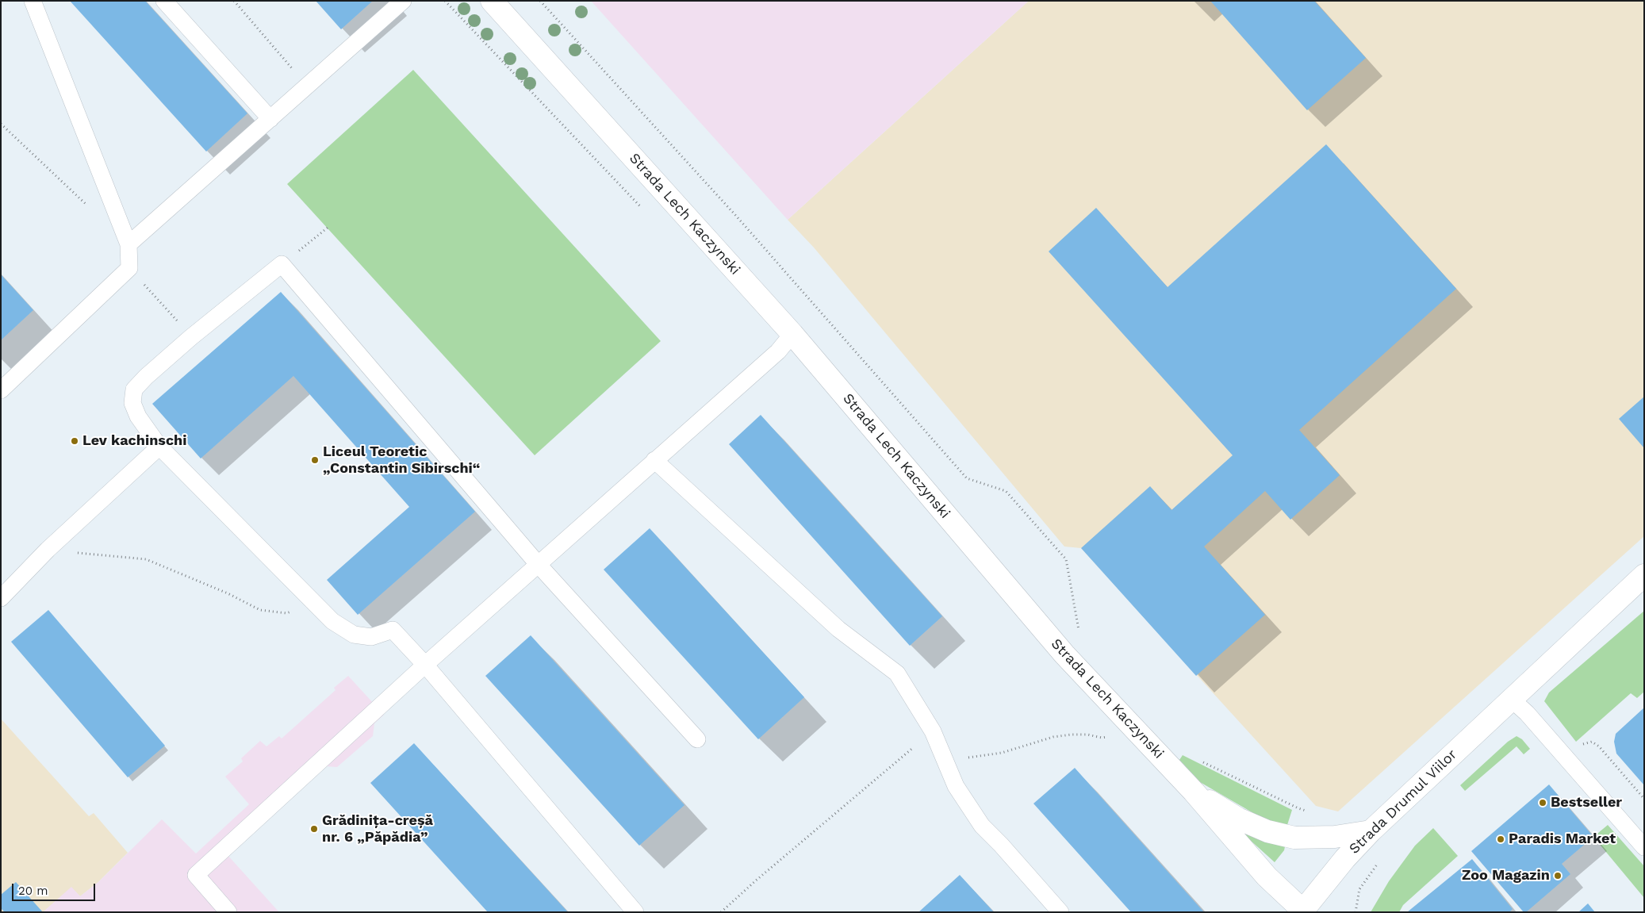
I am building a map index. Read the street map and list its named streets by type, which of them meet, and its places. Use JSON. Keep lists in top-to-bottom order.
{
  "streets": {
    "street": ["Strada Lech Kaczynski", "Strada Drumul Viilor"]
  },
  "crossings": [
    ["Strada Lech Kaczynski", "Strada Drumul Viilor"]
  ],
  "places": [
    "Lev kachinschi",
    "Liceul Teoretic „Constantin Sibirschi“",
    "Bestseller",
    "Grădinița-creșă nr. 6 „Păpădia”",
    "Paradis Market",
    "Zoo Magazin"
  ],
  "scale_bar": "20 m"
}
